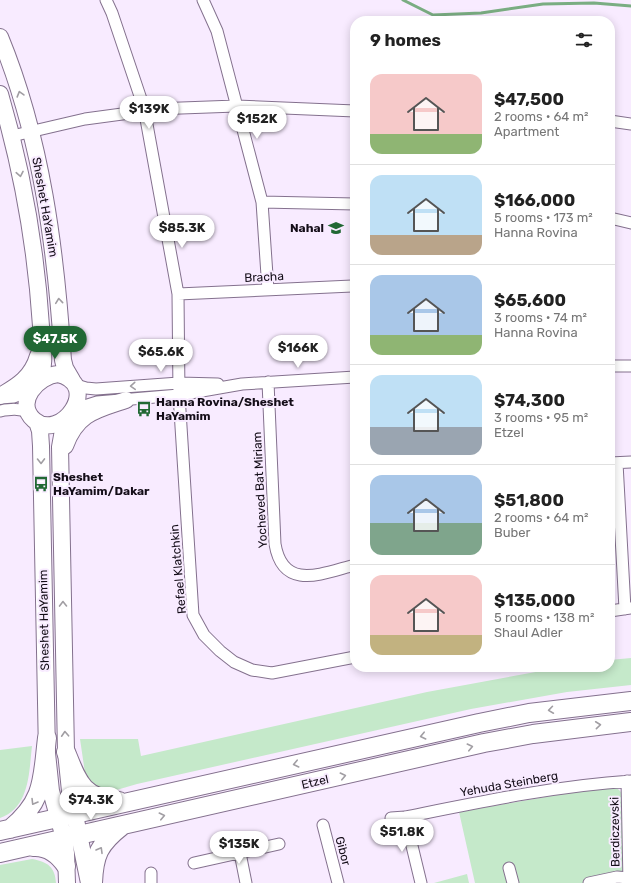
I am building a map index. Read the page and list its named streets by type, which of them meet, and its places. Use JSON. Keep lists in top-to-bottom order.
{
  "streets": {
    "main road": ["Sheshet HaYamim", "Etzel"],
    "street": [
      "Bracha",
      "Yocheved Bat Miriam",
      "Refael Klatchkin",
      "Yehuda Steinberg",
      "Berdiczevski",
      "Gibor"
    ]
  },
  "crossings": [
    ["Sheshet HaYamim", "Etzel"],
    ["Bracha", "Refael Klatchkin"],
    ["Yehuda Steinberg", "Berdiczevski"]
  ],
  "places": {
    "school or university": ["Nahal"],
    "bus stop": ["Hanna Rovina/Sheshet HaYamim", "Sheshet HaYamim/Dakar"]
  },
  "page": {
    "heading": "9 homes",
    "list": [
      {
        "name": "$47,500",
        "note": "2 rooms · 64 m² · Apartment"
      },
      {
        "name": "$166,000",
        "note": "5 rooms · 173 m² · Hanna Rovina"
      },
      {
        "name": "$65,600",
        "note": "3 rooms · 74 m² · Hanna Rovina"
      },
      {
        "name": "$74,300",
        "note": "3 rooms · 95 m² · Etzel"
      },
      {
        "name": "$51,800",
        "note": "2 rooms · 64 m² · Buber"
      },
      {
        "name": "$135,000",
        "note": "5 rooms · 138 m² · Shaul Adler"
      }
    ],
    "price": [
      "$139K",
      "$152K",
      "$85.3K",
      "$47.5K",
      "$166K",
      "$65.6K",
      "$74.3K",
      "$51.8K",
      "$135K"
    ]
  }
}
